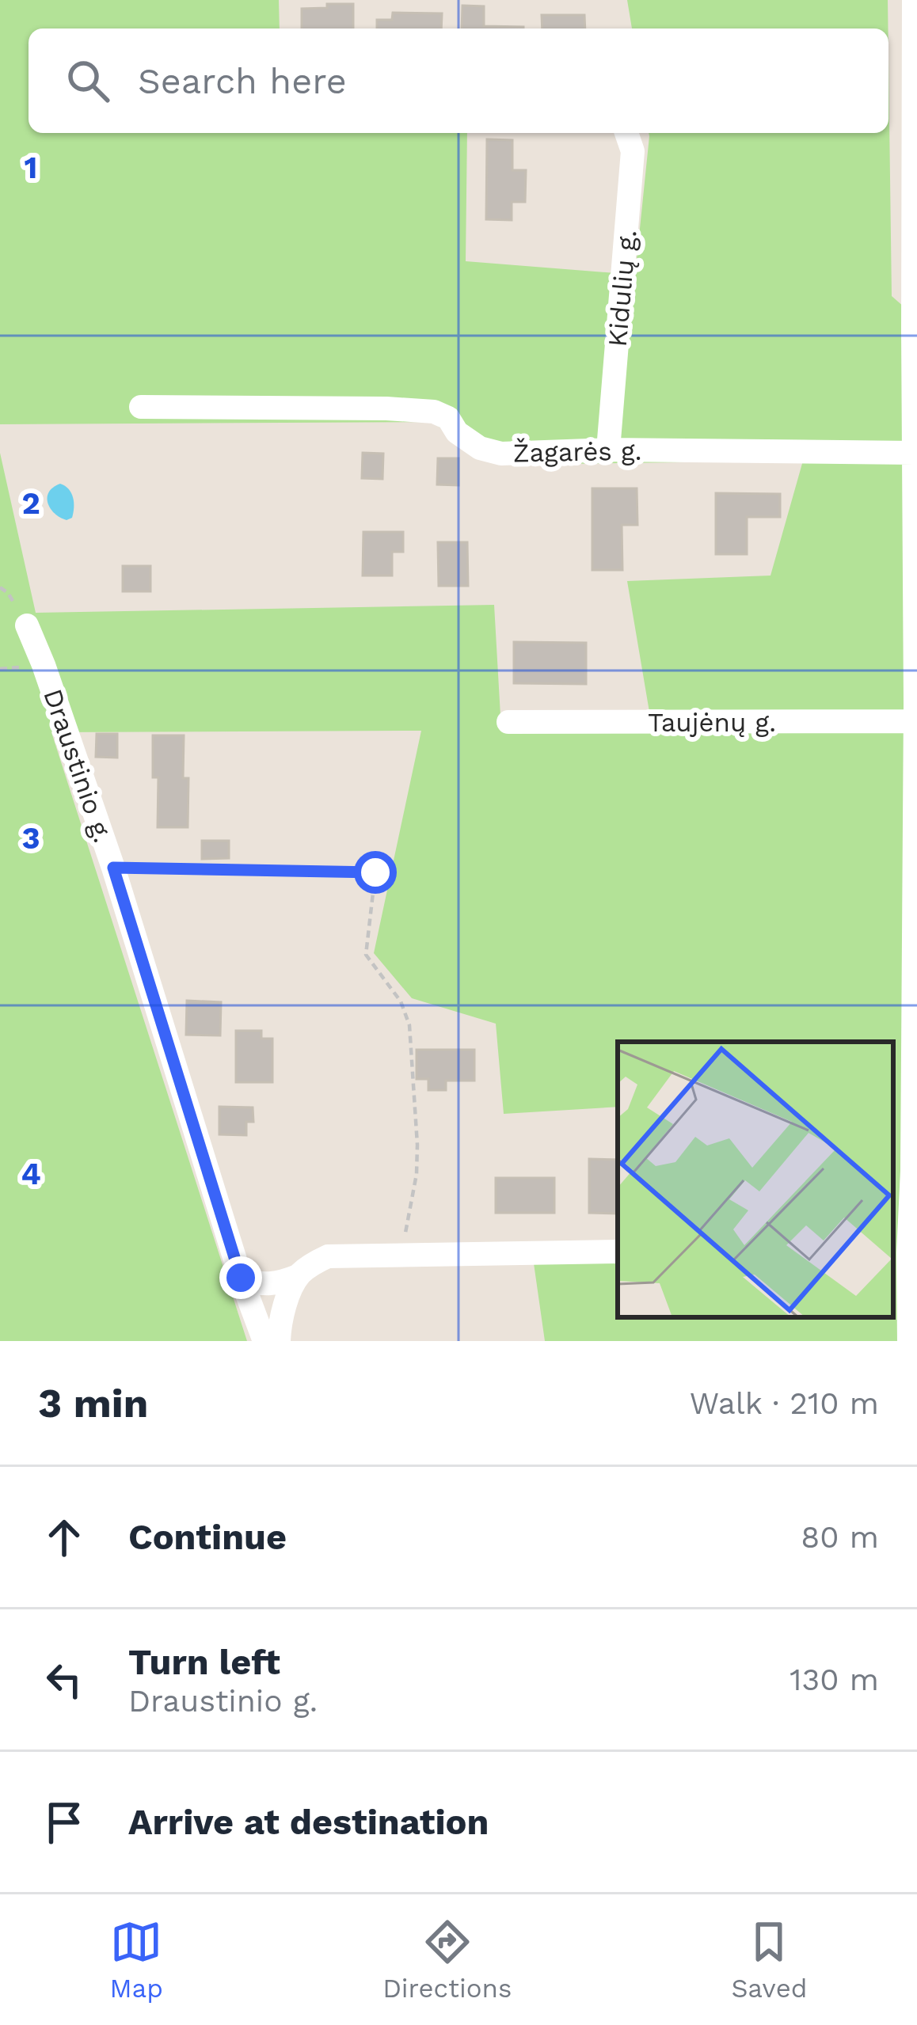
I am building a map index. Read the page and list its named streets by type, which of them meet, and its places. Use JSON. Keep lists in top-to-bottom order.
{
  "streets": {
    "street": [
      "Kidulių g.",
      "Žagarės g.",
      "Taujėnų g.",
      "Draustinio g."
    ]
  },
  "crossings": [
    ["Kidulių g.", "Žagarės g."]
  ],
  "page": {
    "search": "Search here",
    "heading": ["3 min", "Walk · 210 m"],
    "list": [
      ["Continue", "80 m"],
      ["Turn left", "Draustinio g.", "130 m"],
      "Arrive at destination"
    ],
    "nav": ["Map", "Directions", "Saved"]
  },
  "grid": {
    "rows": [
      "1",
      "2",
      "3",
      "4"
    ]
  }
}
